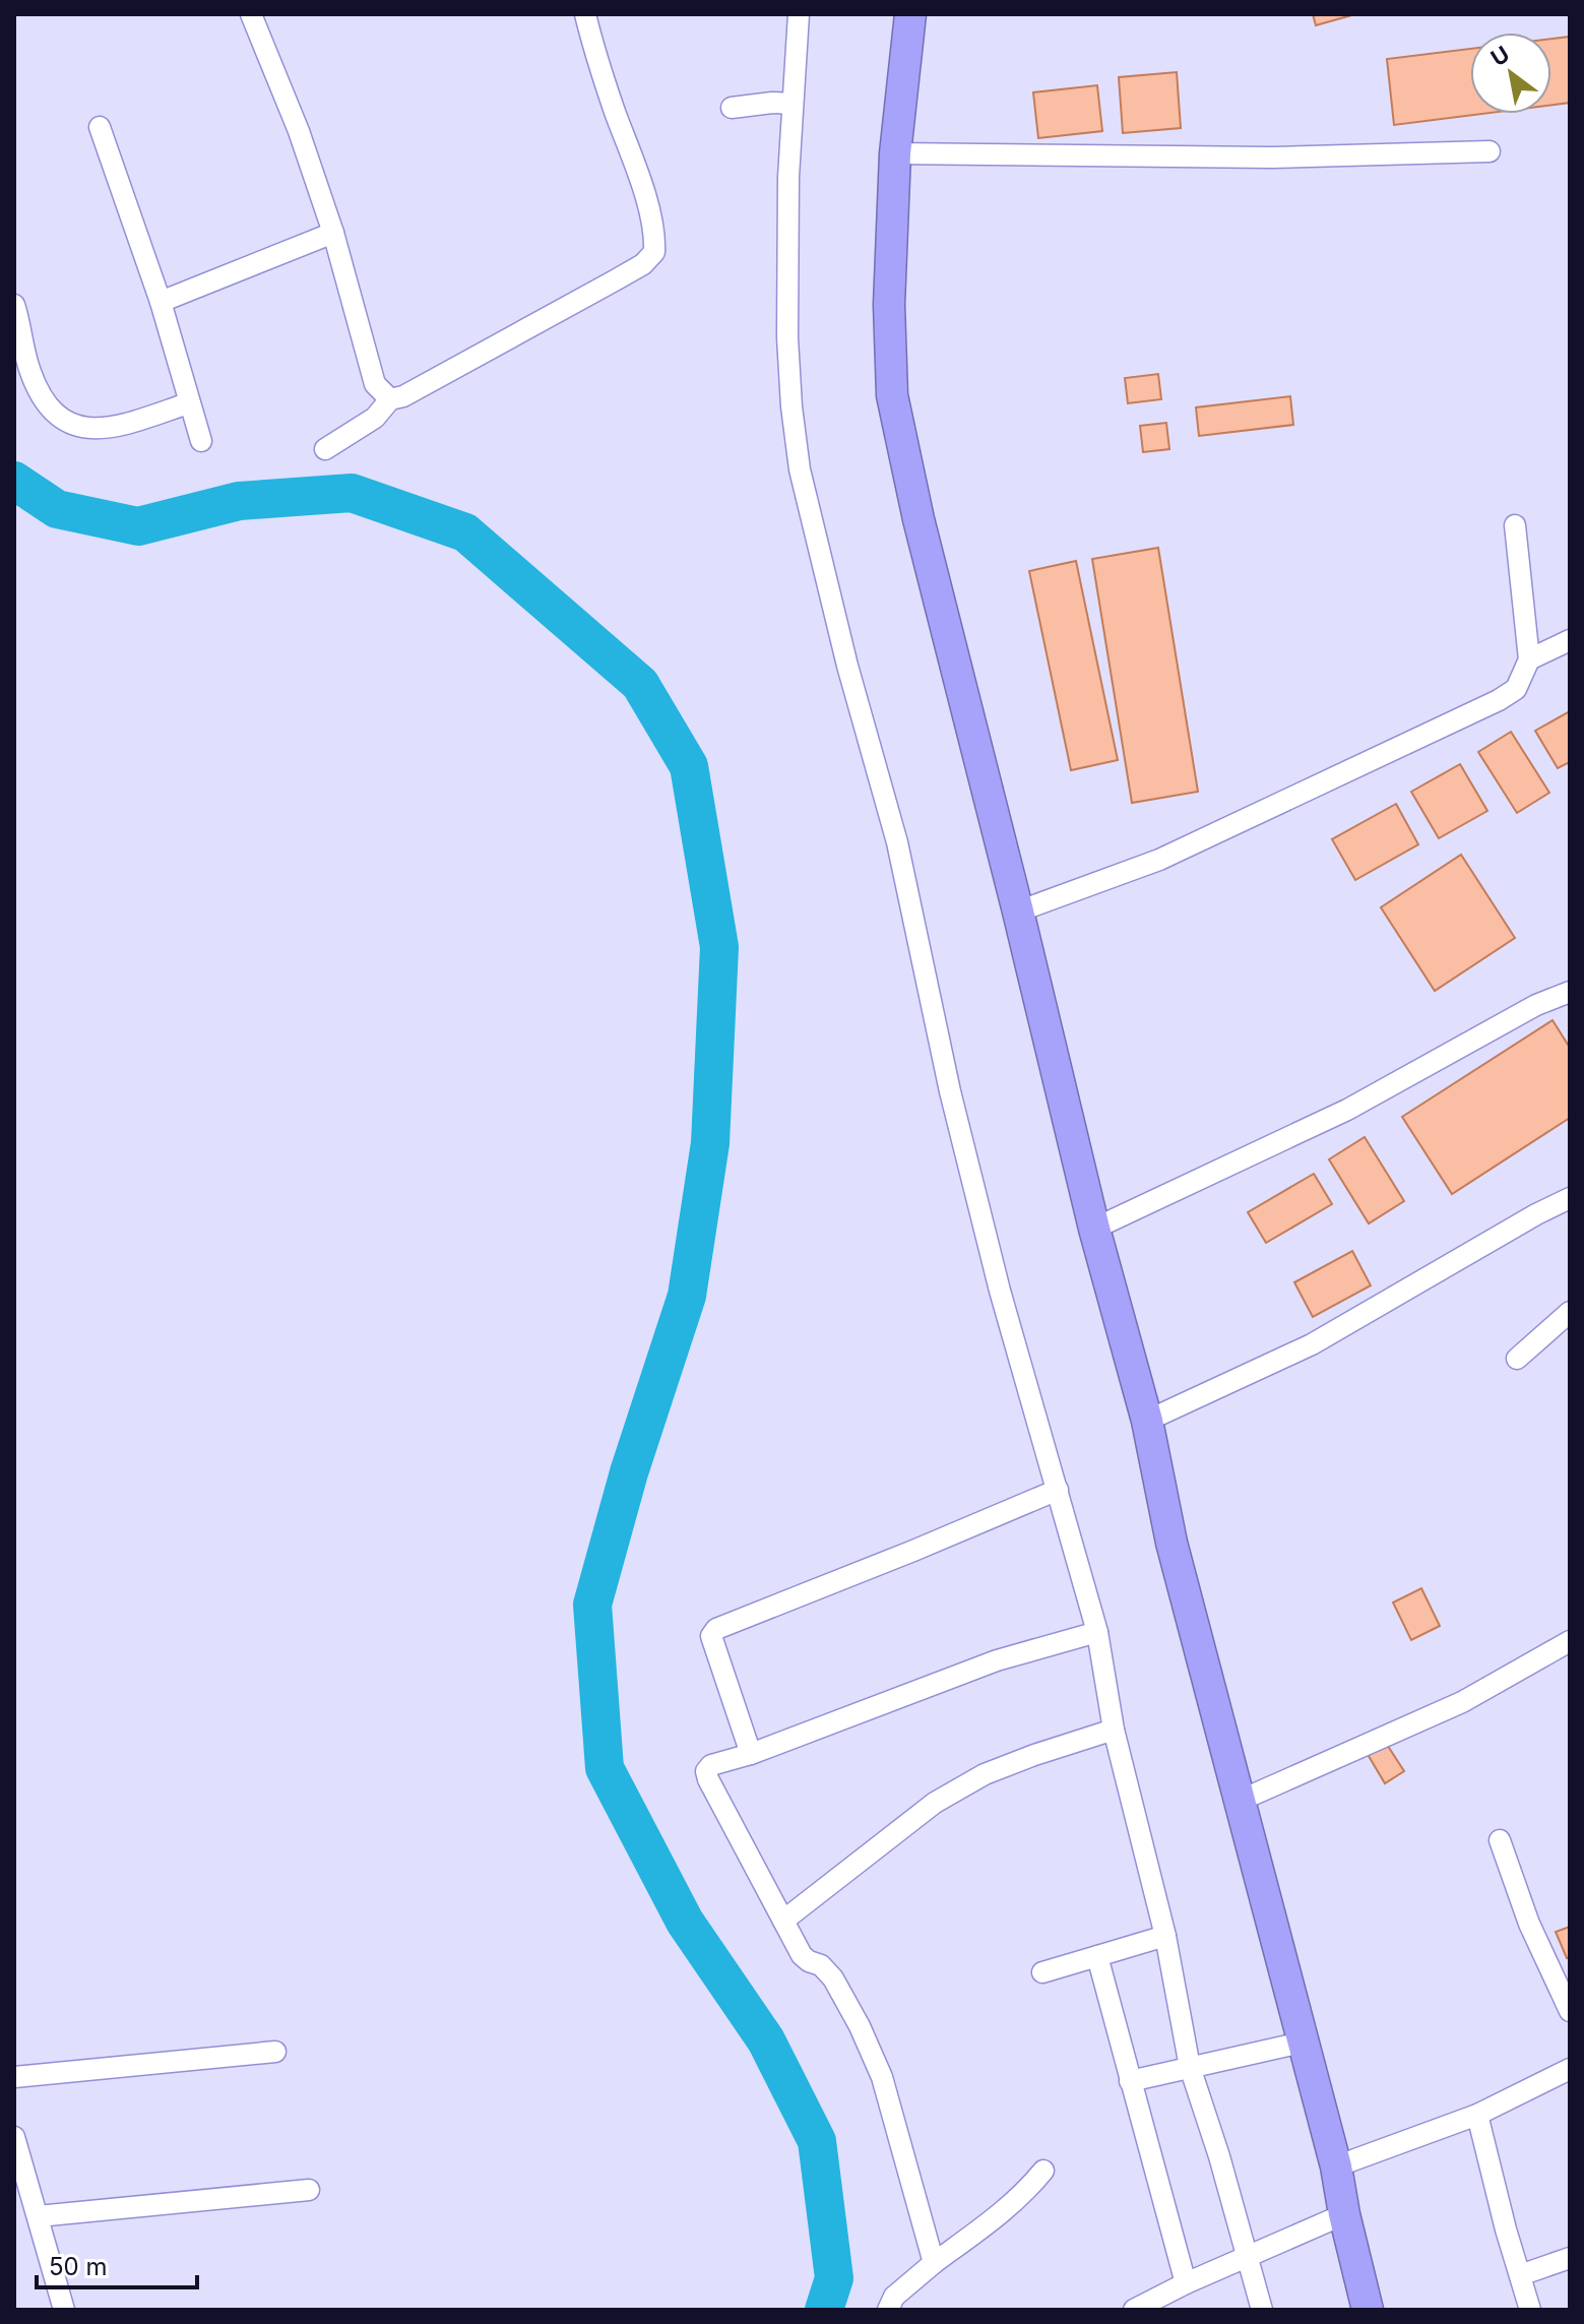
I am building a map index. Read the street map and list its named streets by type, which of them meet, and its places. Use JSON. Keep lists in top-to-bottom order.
{
  "scale_bar": "50 m",
  "north": "top left"
}
